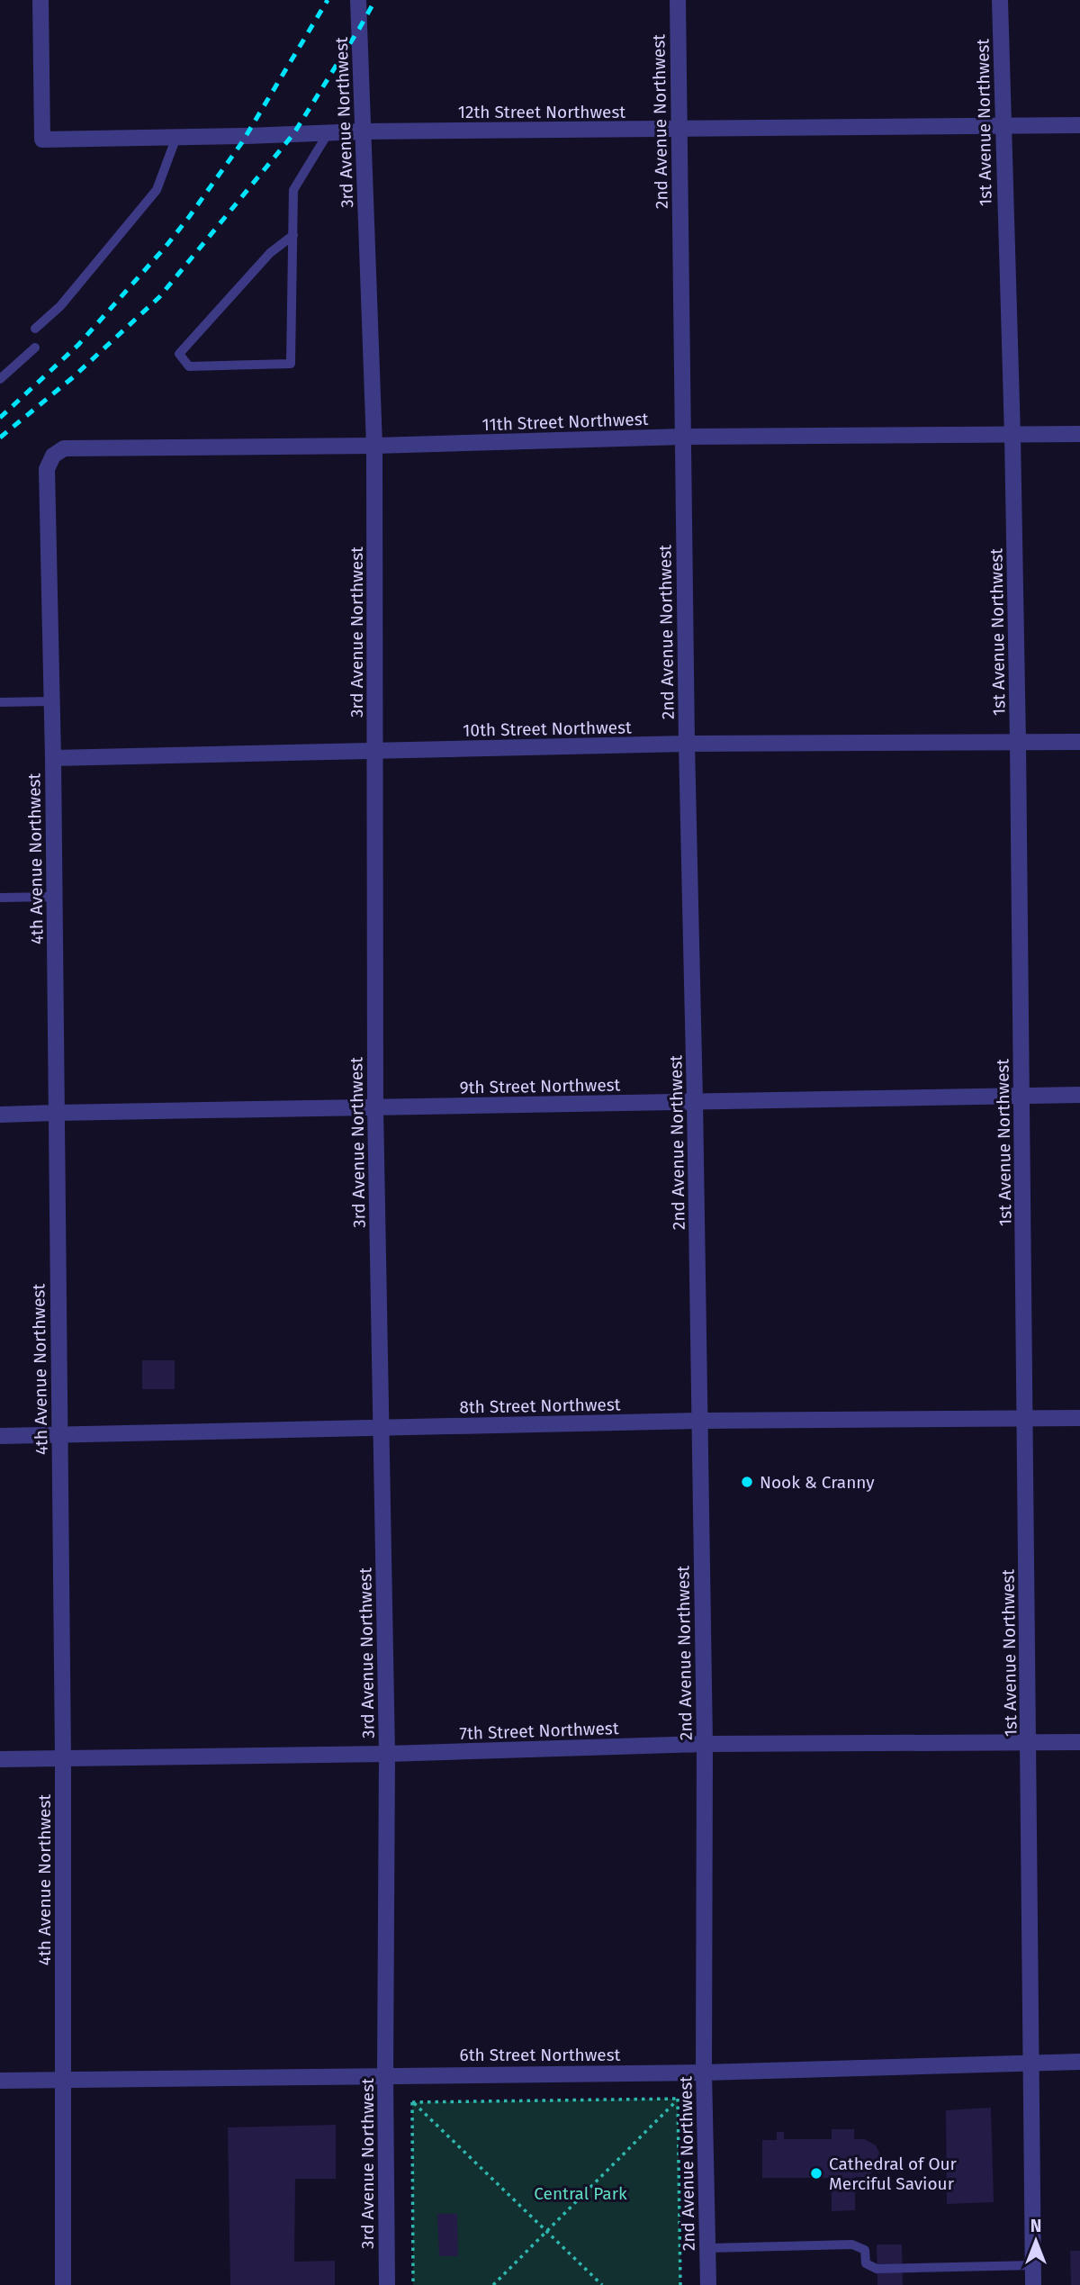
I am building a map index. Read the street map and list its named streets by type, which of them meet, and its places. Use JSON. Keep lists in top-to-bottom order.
{
  "streets": {
    "street": [
      "12th Street Northwest",
      "2nd Avenue Northwest",
      "3rd Avenue Northwest",
      "1st Avenue Northwest",
      "11th Street Northwest",
      "10th Street Northwest",
      "4th Avenue Northwest",
      "9th Street Northwest",
      "8th Street Northwest",
      "7th Street Northwest",
      "6th Street Northwest"
    ]
  },
  "crossings": [
    ["12th Street Northwest", "2nd Avenue Northwest"],
    ["12th Street Northwest", "3rd Avenue Northwest"],
    ["12th Street Northwest", "1st Avenue Northwest"],
    ["2nd Avenue Northwest", "11th Street Northwest"],
    ["2nd Avenue Northwest", "10th Street Northwest"],
    ["2nd Avenue Northwest", "9th Street Northwest"],
    ["2nd Avenue Northwest", "8th Street Northwest"],
    ["2nd Avenue Northwest", "7th Street Northwest"],
    ["2nd Avenue Northwest", "6th Street Northwest"],
    ["3rd Avenue Northwest", "11th Street Northwest"],
    ["3rd Avenue Northwest", "10th Street Northwest"],
    ["3rd Avenue Northwest", "9th Street Northwest"],
    ["3rd Avenue Northwest", "8th Street Northwest"],
    ["3rd Avenue Northwest", "7th Street Northwest"],
    ["3rd Avenue Northwest", "6th Street Northwest"],
    ["1st Avenue Northwest", "11th Street Northwest"],
    ["1st Avenue Northwest", "10th Street Northwest"],
    ["1st Avenue Northwest", "9th Street Northwest"],
    ["1st Avenue Northwest", "8th Street Northwest"],
    ["1st Avenue Northwest", "7th Street Northwest"],
    ["1st Avenue Northwest", "6th Street Northwest"],
    ["11th Street Northwest", "4th Avenue Northwest"],
    ["10th Street Northwest", "4th Avenue Northwest"],
    ["4th Avenue Northwest", "9th Street Northwest"],
    ["4th Avenue Northwest", "8th Street Northwest"],
    ["4th Avenue Northwest", "7th Street Northwest"],
    ["4th Avenue Northwest", "6th Street Northwest"]
  ],
  "parks": ["Central Park"],
  "places": ["Nook & Cranny", "Cathedral of Our Merciful Saviour"],
  "north": "top"
}
